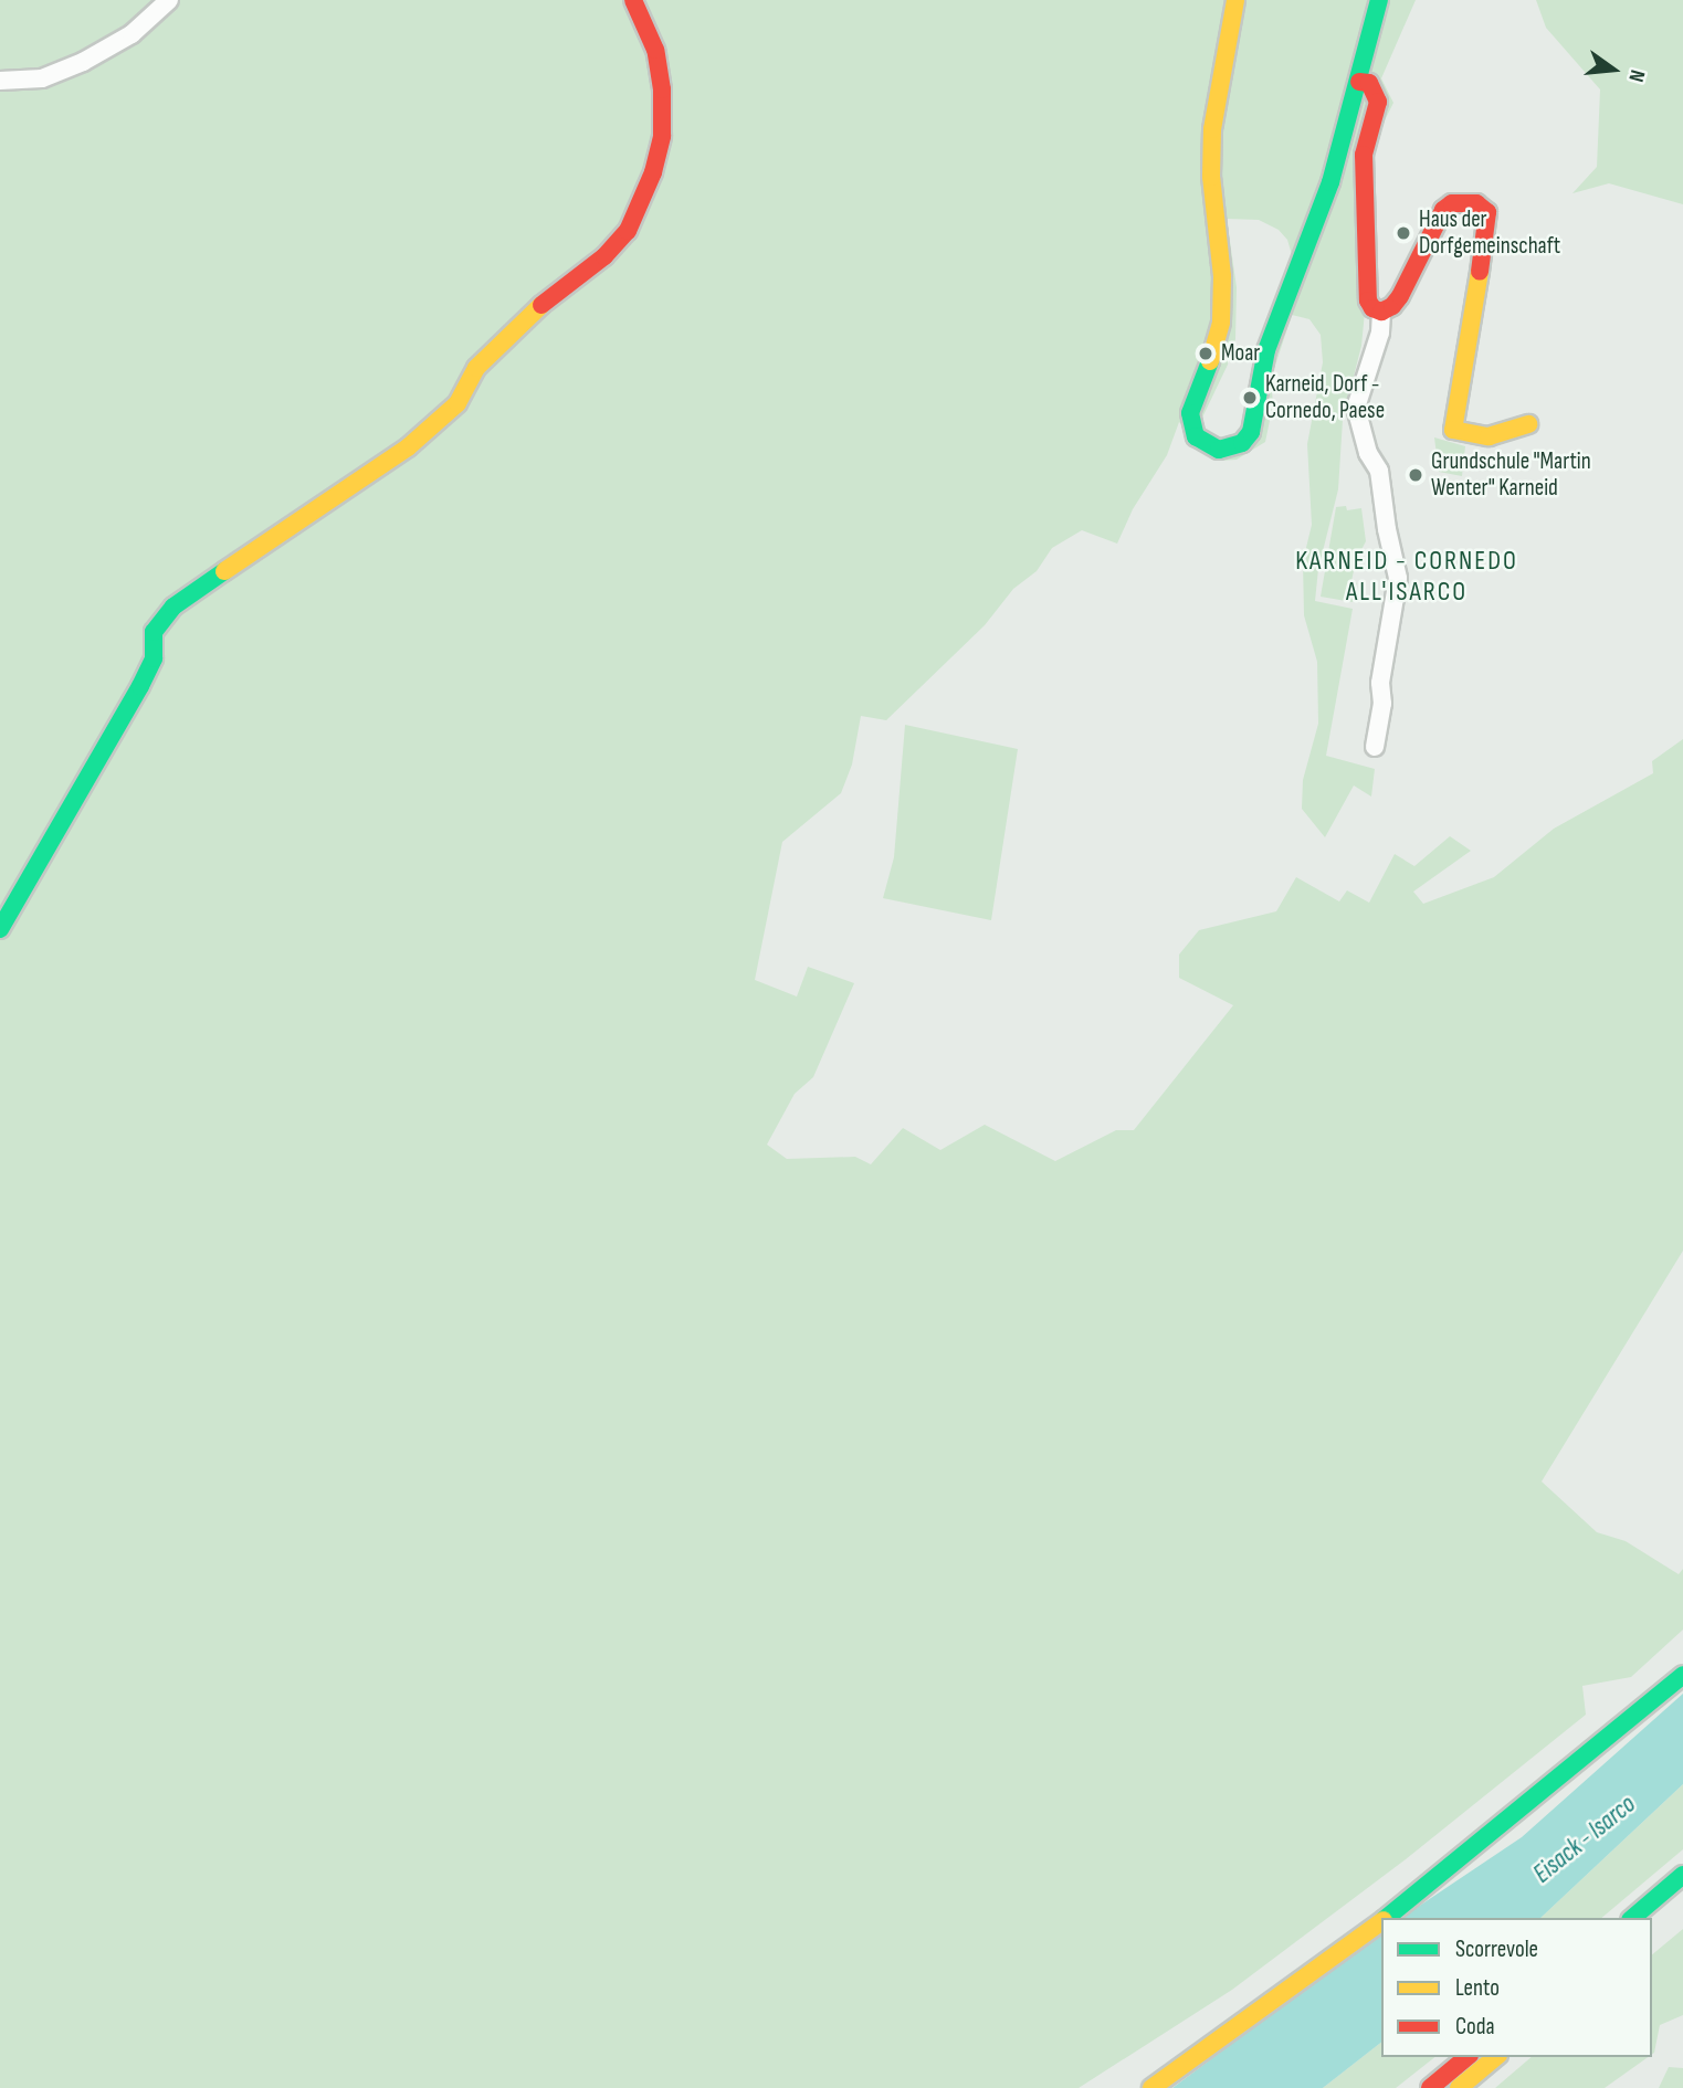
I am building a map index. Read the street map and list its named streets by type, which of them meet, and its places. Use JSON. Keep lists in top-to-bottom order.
{
  "districts": ["KARNEID - CORNEDO ALL'ISARCO"],
  "water": ["Eisack - Isarco"],
  "places": [
    "Haus der Dorfgemeinschaft",
    "Moar",
    "Karneid, Dorf - Cornedo, Paese",
    "Grundschule \"Martin Wenter\" Karneid"
  ],
  "legend": ["Scorrevole", "Lento", "Coda"],
  "north": "right"
}
